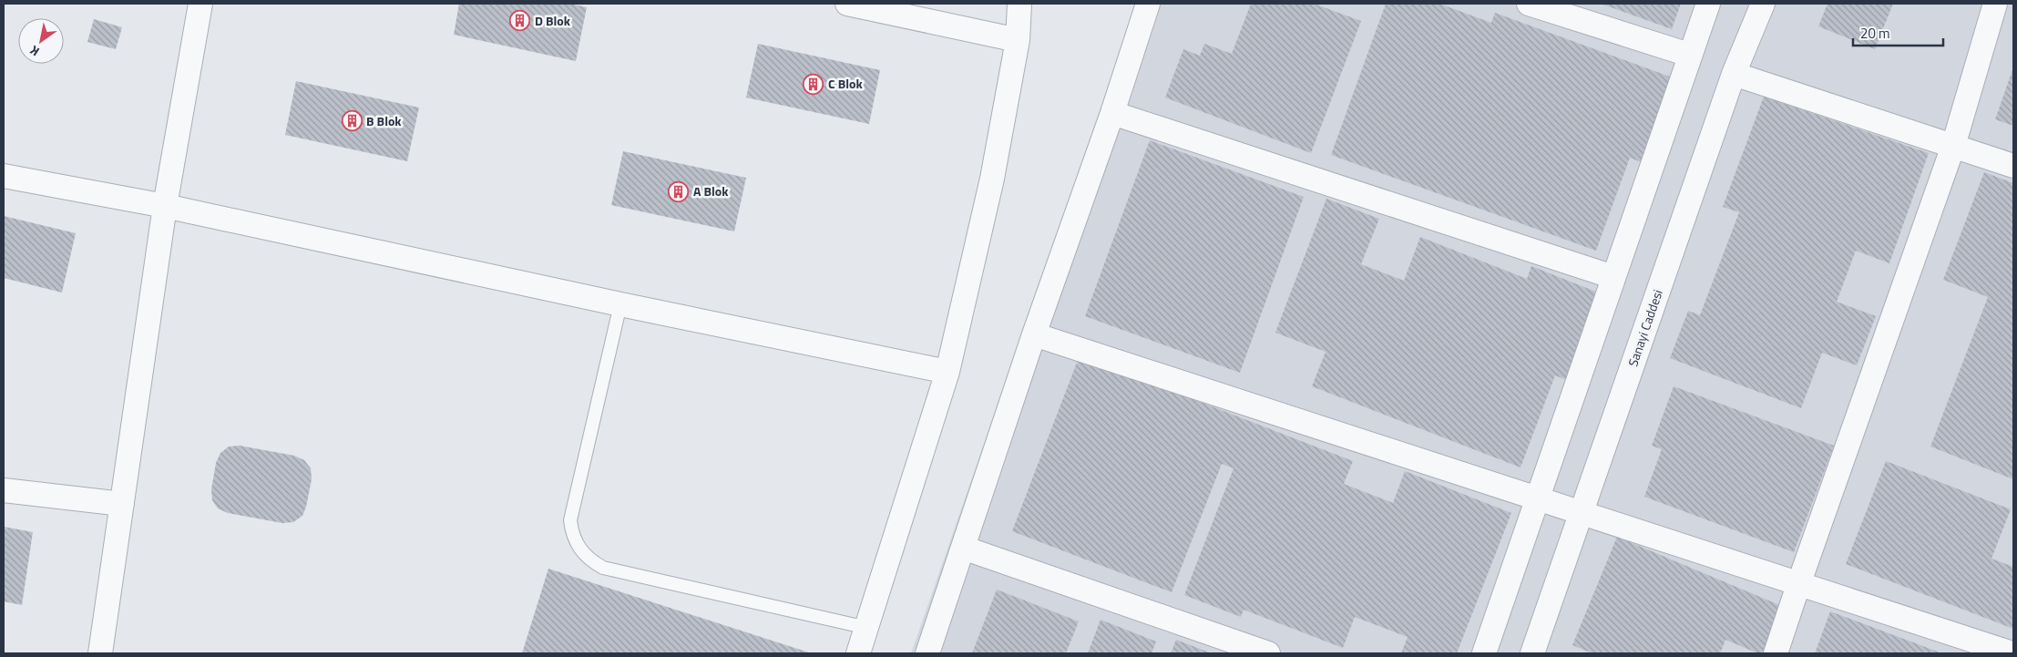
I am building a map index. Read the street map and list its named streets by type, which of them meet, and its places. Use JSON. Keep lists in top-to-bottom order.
{
  "streets": {
    "street": ["Sanayi Caddesi"]
  },
  "places": {
    "building": [
      "D Blok",
      "C Blok",
      "B Blok",
      "A Blok"
    ]
  },
  "scale_bar": "20 m",
  "north": "bottom left"
}
